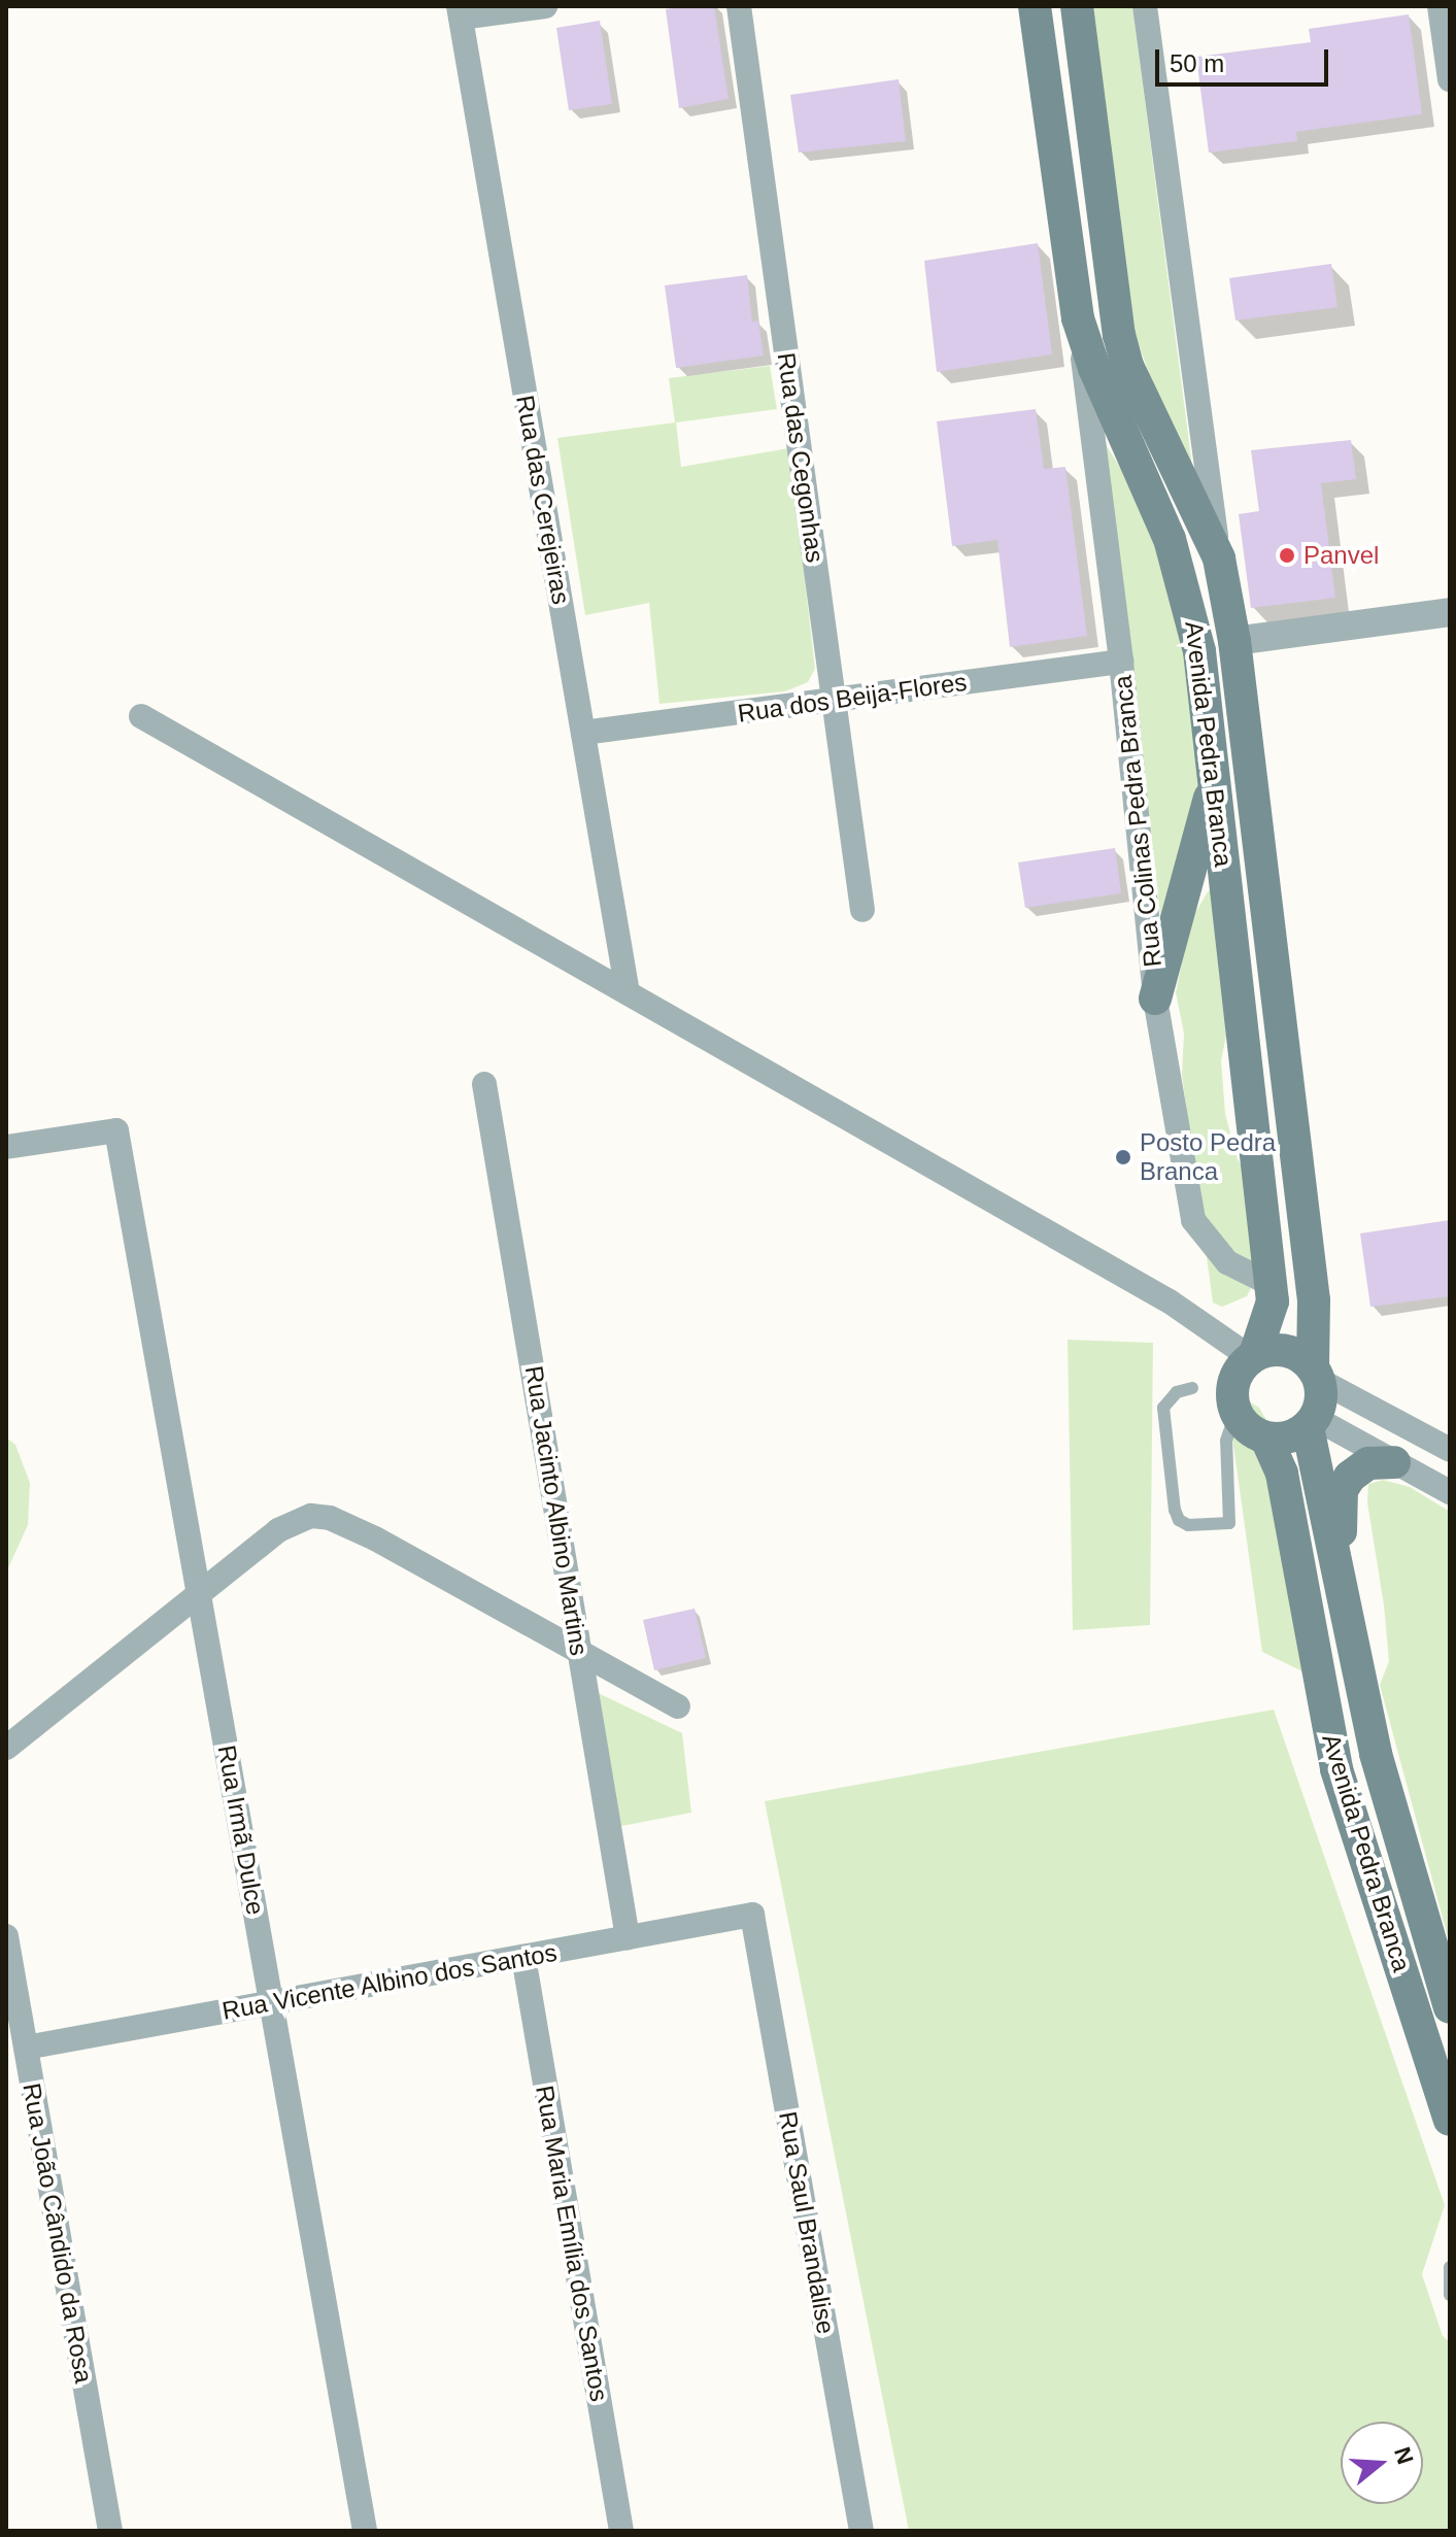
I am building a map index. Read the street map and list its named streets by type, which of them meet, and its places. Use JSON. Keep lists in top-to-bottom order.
{
  "streets": {
    "main road": ["Avenida Pedra Branca"],
    "street": [
      "Rua das Cegonhas",
      "Rua das Cerejeiras",
      "Rua dos Beija-Flores",
      "Rua Colinas Pedra Branca",
      "Rua Jacinto Albino Martins",
      "Rua Irmã Dulce",
      "Rua Vicente Albino dos Santos",
      "Rua Saul Brandalise",
      "Rua João Cândido da Rosa",
      "Rua Maria Emília dos Santos"
    ]
  },
  "crossings": [
    ["Rua das Cegonhas", "Rua dos Beija-Flores"],
    ["Rua das Cerejeiras", "Rua dos Beija-Flores"],
    ["Rua dos Beija-Flores", "Rua Colinas Pedra Branca"],
    ["Avenida Pedra Branca", "Rua Colinas Pedra Branca"],
    ["Rua Jacinto Albino Martins", "Rua Vicente Albino dos Santos"],
    ["Rua Irmã Dulce", "Rua Vicente Albino dos Santos"],
    ["Rua Vicente Albino dos Santos", "Rua Saul Brandalise"],
    ["Rua Vicente Albino dos Santos", "Rua João Cândido da Rosa"],
    ["Rua Vicente Albino dos Santos", "Rua Maria Emília dos Santos"]
  ],
  "places": ["Panvel", "Posto Pedra Branca"],
  "scale_bar": "50 m",
  "north": "right"
}
